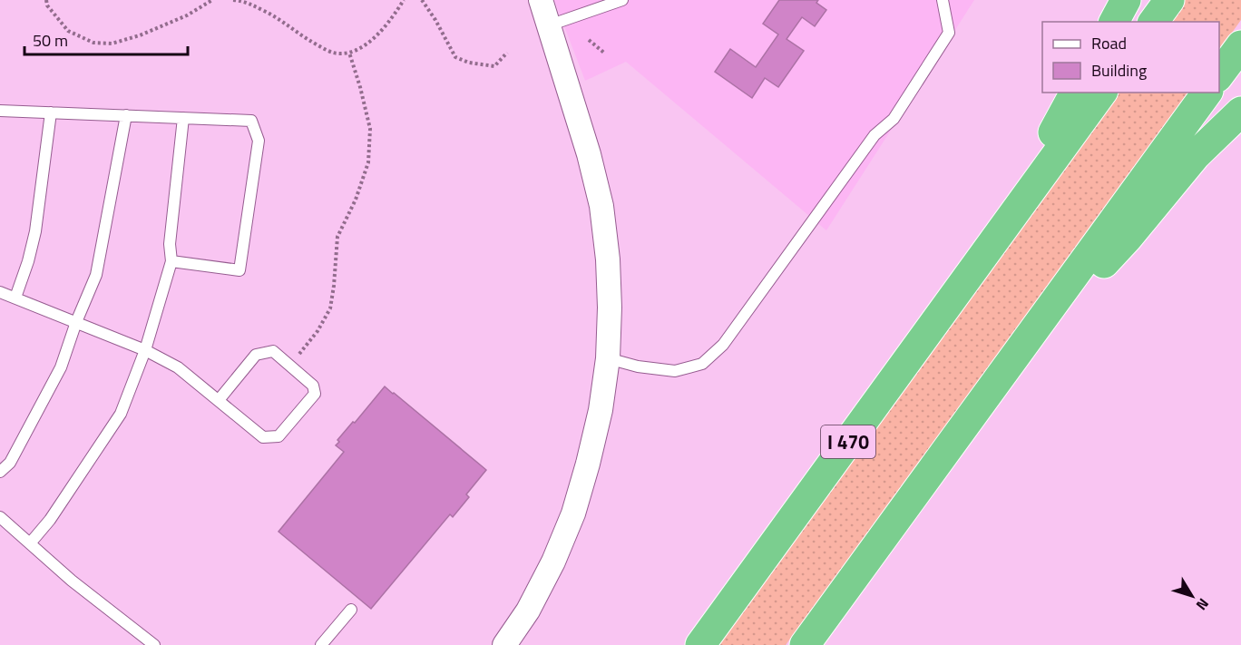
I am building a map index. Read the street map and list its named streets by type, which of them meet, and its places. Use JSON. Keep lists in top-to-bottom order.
{
  "streets": {
    "highway": ["I 470"]
  },
  "legend": ["Road", "Building"],
  "scale_bar": "50 m",
  "north": "bottom right"
}
